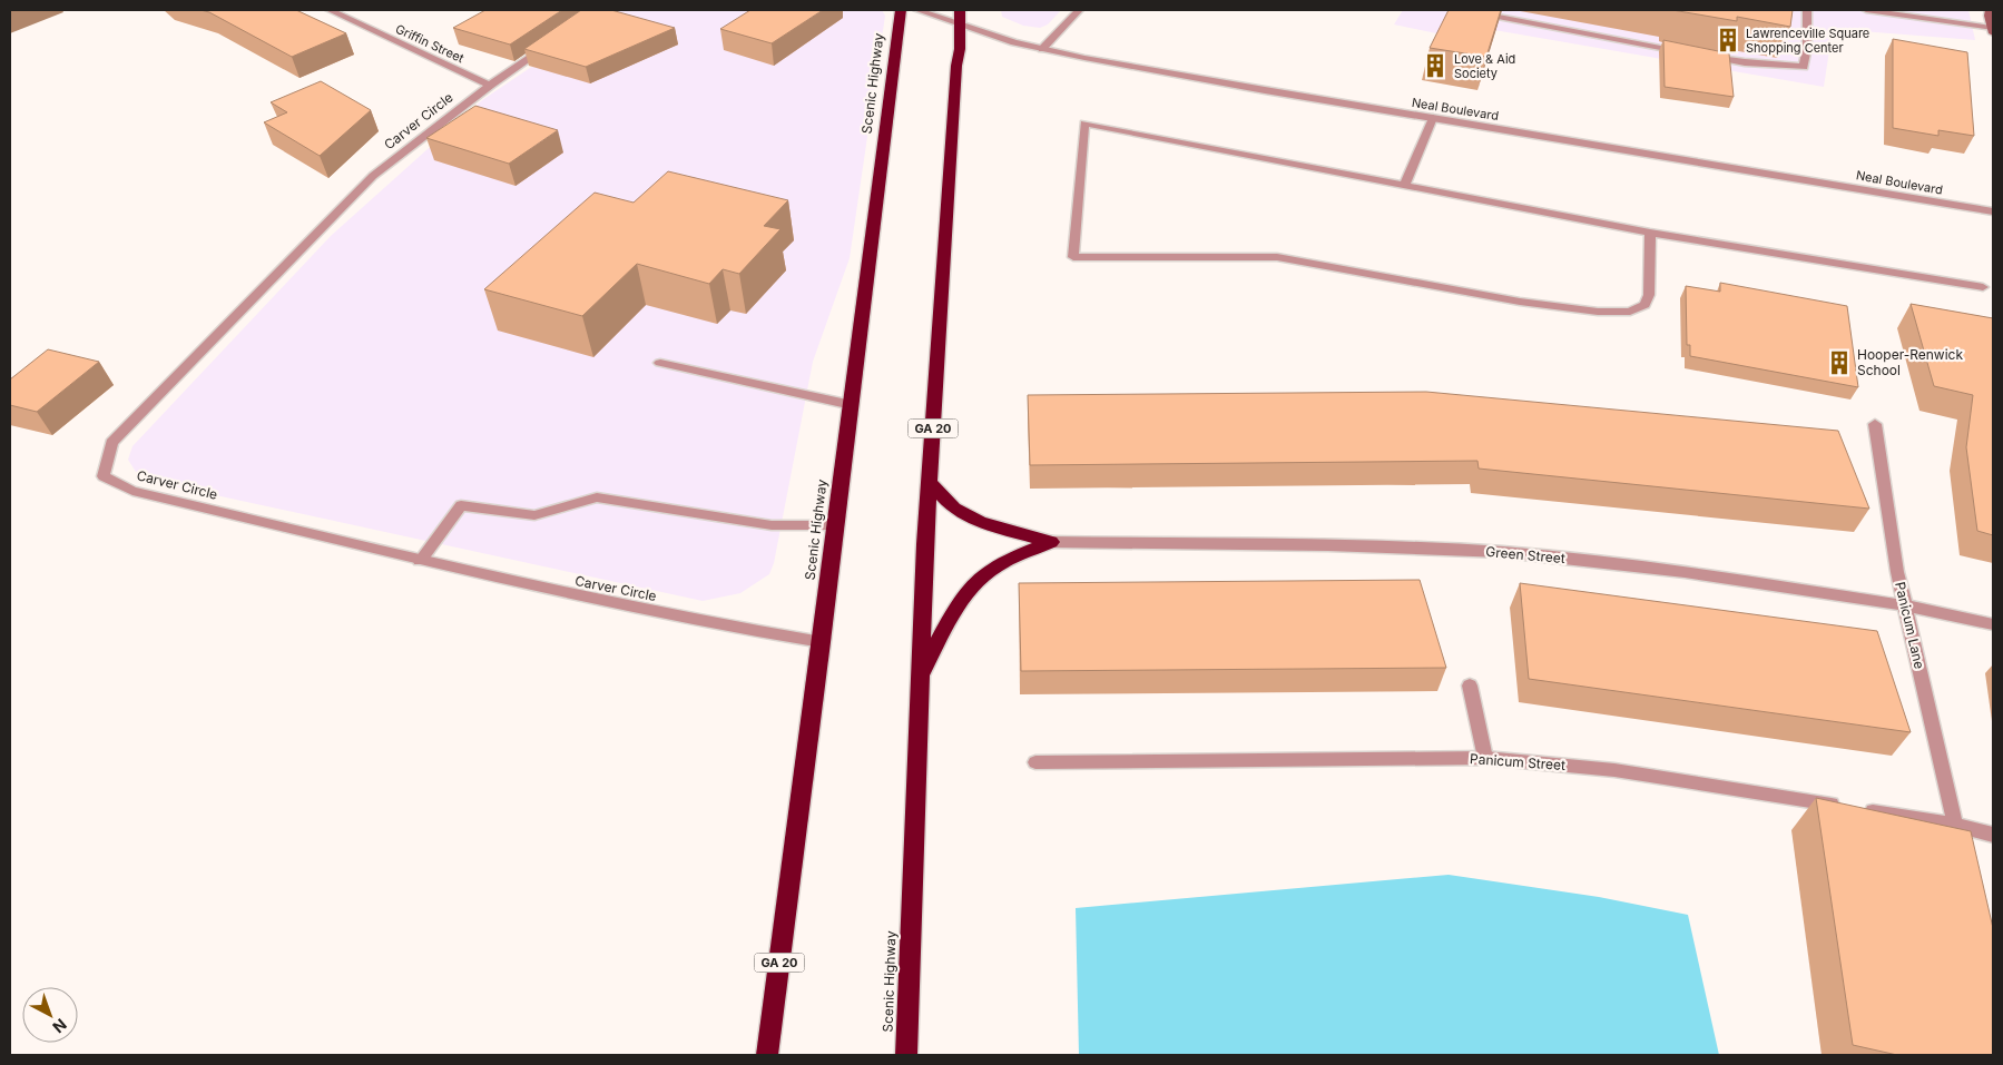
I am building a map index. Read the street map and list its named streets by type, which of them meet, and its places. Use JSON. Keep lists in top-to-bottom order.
{
  "streets": {
    "highway": ["Scenic Highway", "GA 20"],
    "street": [
      "Griffin Street",
      "Neal Boulevard",
      "Carver Circle",
      "Green Street",
      "Panicum Lane",
      "Panicum Street"
    ]
  },
  "crossings": [
    ["Griffin Street", "Carver Circle"],
    ["Scenic Highway", "Neal Boulevard"],
    ["Scenic Highway", "Carver Circle"],
    ["Green Street", "Panicum Lane"],
    ["Panicum Lane", "Panicum Street"]
  ],
  "places": {
    "building": ["Lawrenceville Square Shopping Center", "Love & Aid Society", "Hooper-Renwick School"]
  },
  "north": "bottom right"
}
